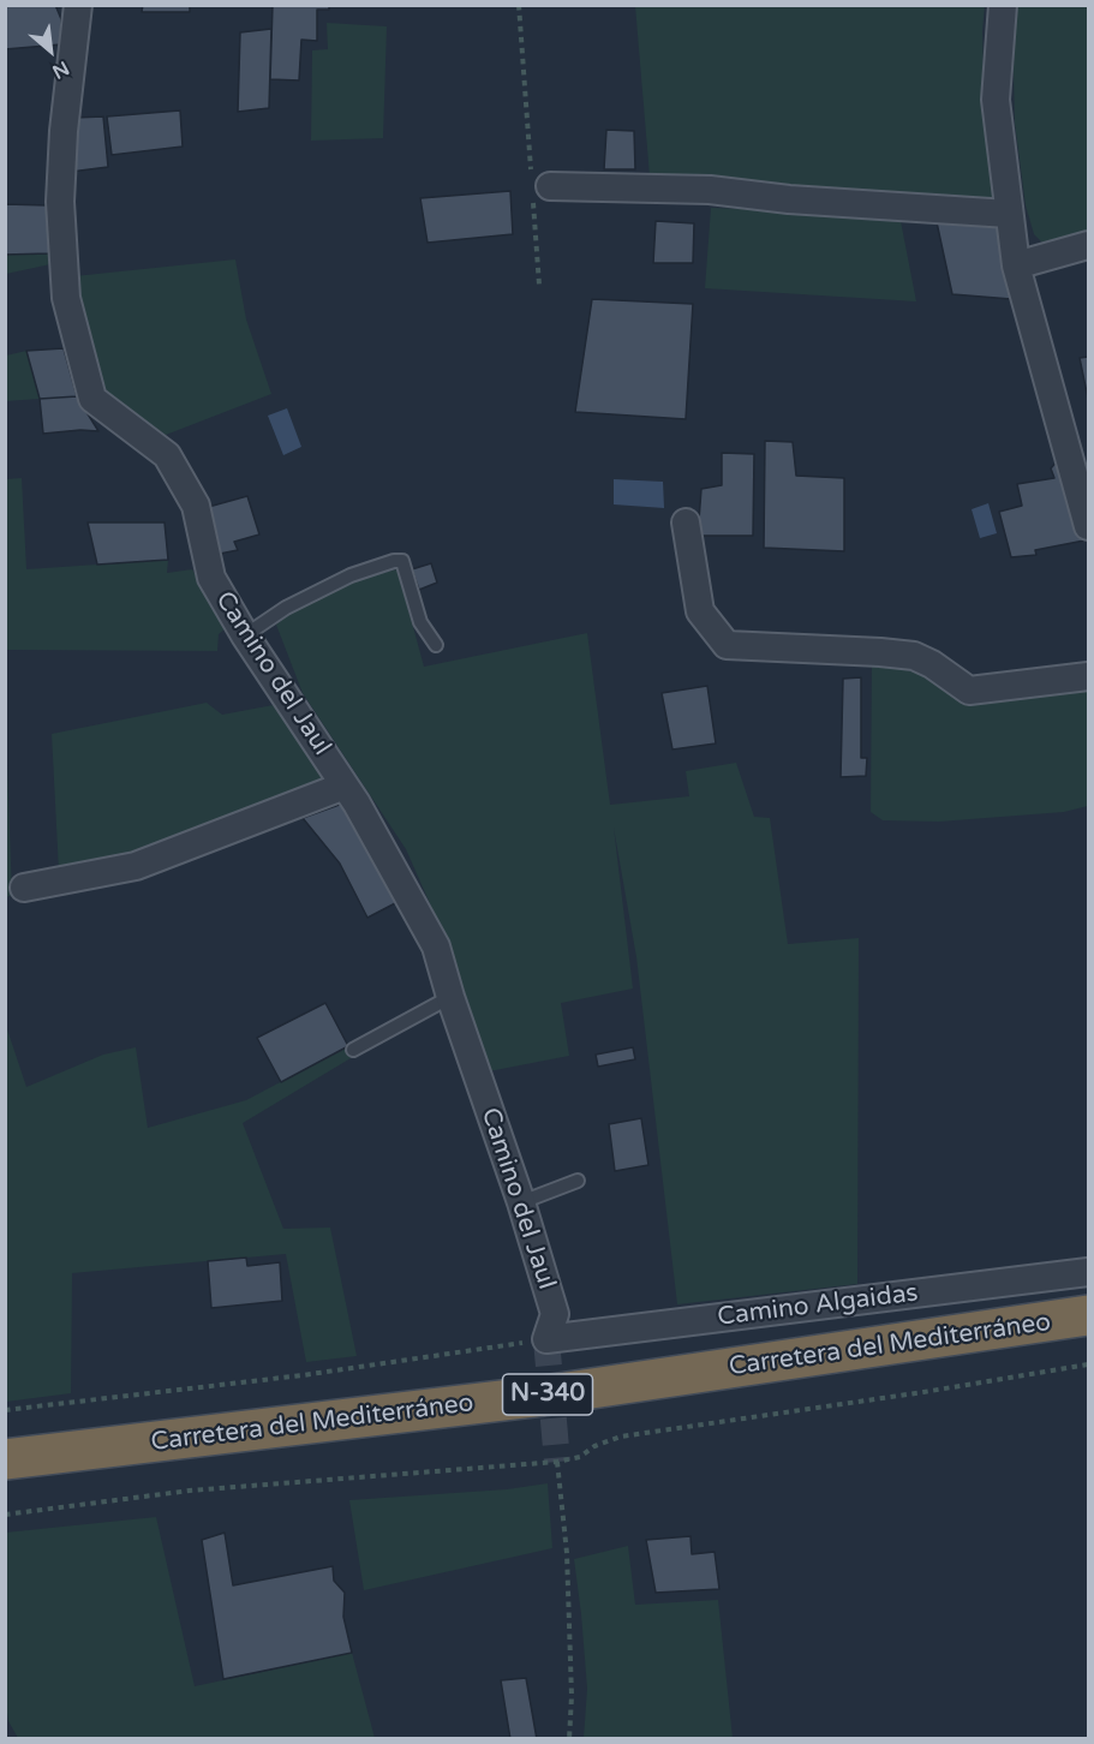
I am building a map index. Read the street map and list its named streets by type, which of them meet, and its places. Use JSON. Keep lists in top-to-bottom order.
{
  "streets": {
    "highway": ["Carretera del Mediterráneo", "N-340"],
    "street": ["Camino del Jaul", "Camino Algaidas"]
  },
  "crossings": [
    ["Camino del Jaul", "Camino Algaidas"]
  ],
  "north": "bottom right"
}
